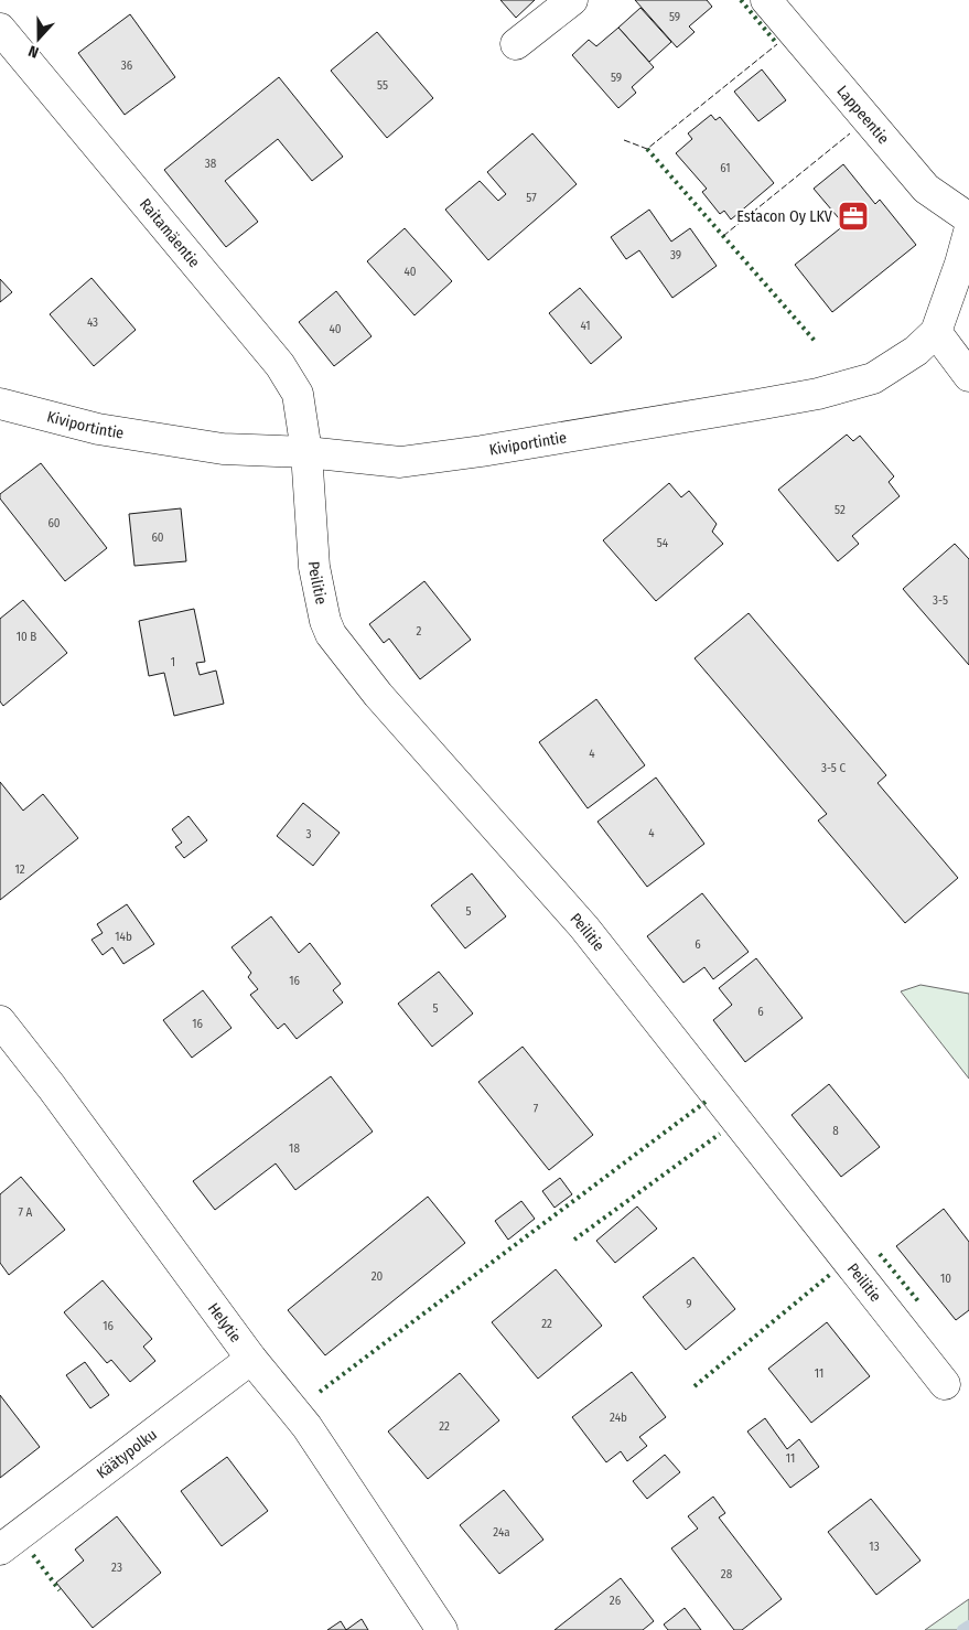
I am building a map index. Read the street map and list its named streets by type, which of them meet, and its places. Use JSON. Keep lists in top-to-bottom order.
{
  "streets": {
    "street": [
      "Lappeentie",
      "Raitamäentie",
      "Kiviportintie",
      "Peilitie",
      "Helytie",
      "Käätypolku"
    ]
  },
  "crossings": [
    ["Raitamäentie", "Kiviportintie"],
    ["Raitamäentie", "Peilitie"],
    ["Kiviportintie", "Peilitie"],
    ["Helytie", "Käätypolku"]
  ],
  "places": {
    "office": ["Estacon Oy LKV"]
  },
  "house_numbers": [
    "59",
    "36",
    "59",
    "55",
    "38",
    "61",
    "57",
    "39",
    "40",
    "43",
    "41",
    "40",
    "52",
    "60",
    "60",
    "54",
    "3-5",
    "2",
    "10 B",
    "1",
    "4",
    "3-5 C",
    "4",
    "3",
    "12",
    "5",
    "14b",
    "6",
    "16",
    "5",
    "6",
    "16",
    "7",
    "8",
    "18",
    "7 A",
    "20",
    "10",
    "9",
    "22",
    "16",
    "11",
    "24b",
    "22",
    "11",
    "24a",
    "13",
    "23",
    "28",
    "26"
  ],
  "north": "bottom"
}
